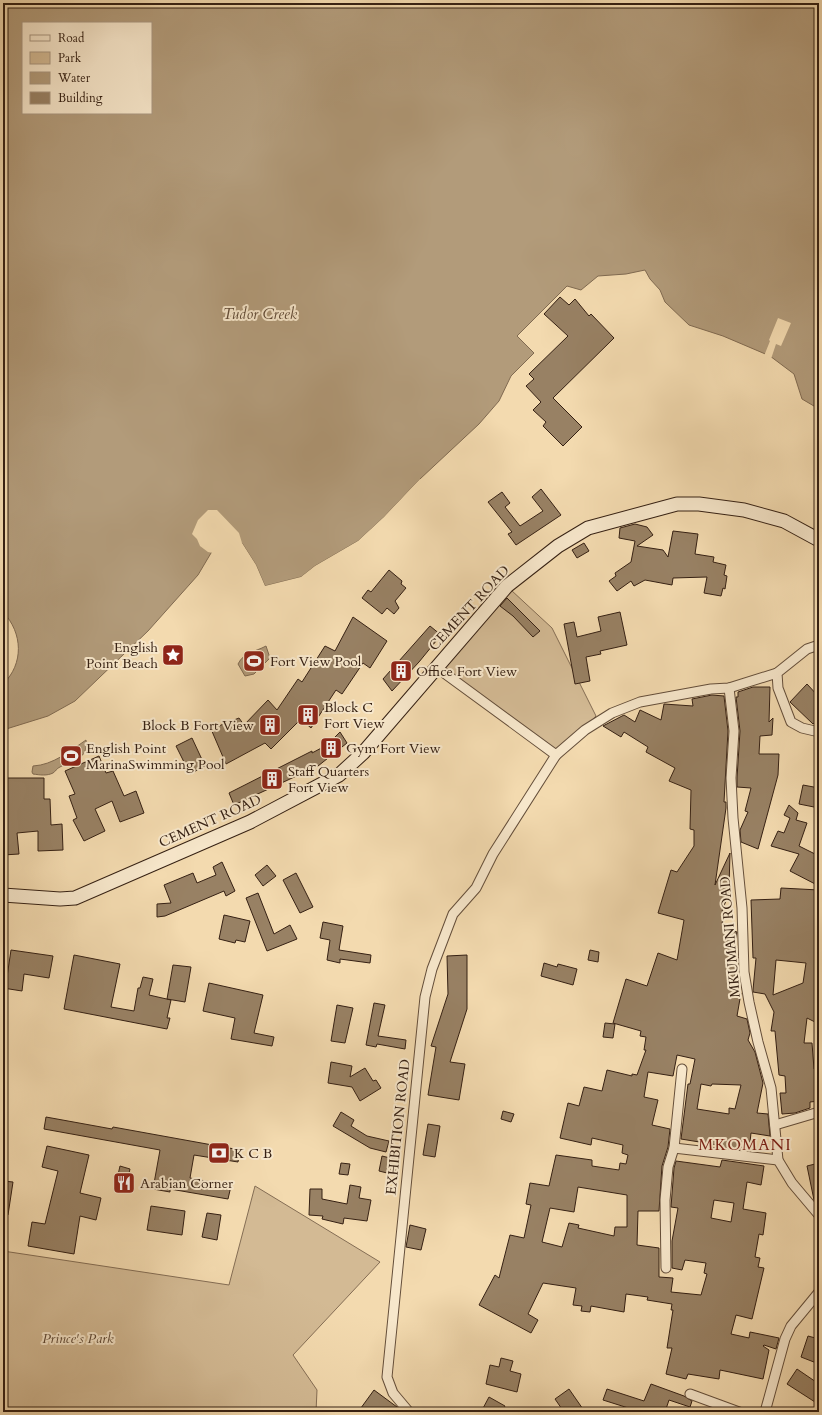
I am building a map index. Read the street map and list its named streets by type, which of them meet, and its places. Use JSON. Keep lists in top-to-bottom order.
{
  "streets": {
    "main road": ["CEMENT ROAD"],
    "street": ["MKUMANI ROAD", "EXHIBITION ROAD"]
  },
  "crossings": [
    ["MKUMANI ROAD", "EXHIBITION ROAD"]
  ],
  "districts": ["MKOMANI"],
  "water": ["Tudor Creek"],
  "parks": ["Prince's Park"],
  "places": {
    "place": ["English Point Beach"],
    "sports": ["Fort View Pool", "English Point MarinaSwimming Pool"],
    "building": [
      "Office Fort View",
      "Block C Fort View",
      "Block B Fort View",
      "Gym Fort View",
      "Staff Quarters Fort View"
    ],
    "bank": ["K C B"],
    "restaurant": ["Arabian Corner"]
  },
  "legend": [
    "Road",
    "Park",
    "Water",
    "Building"
  ]
}
